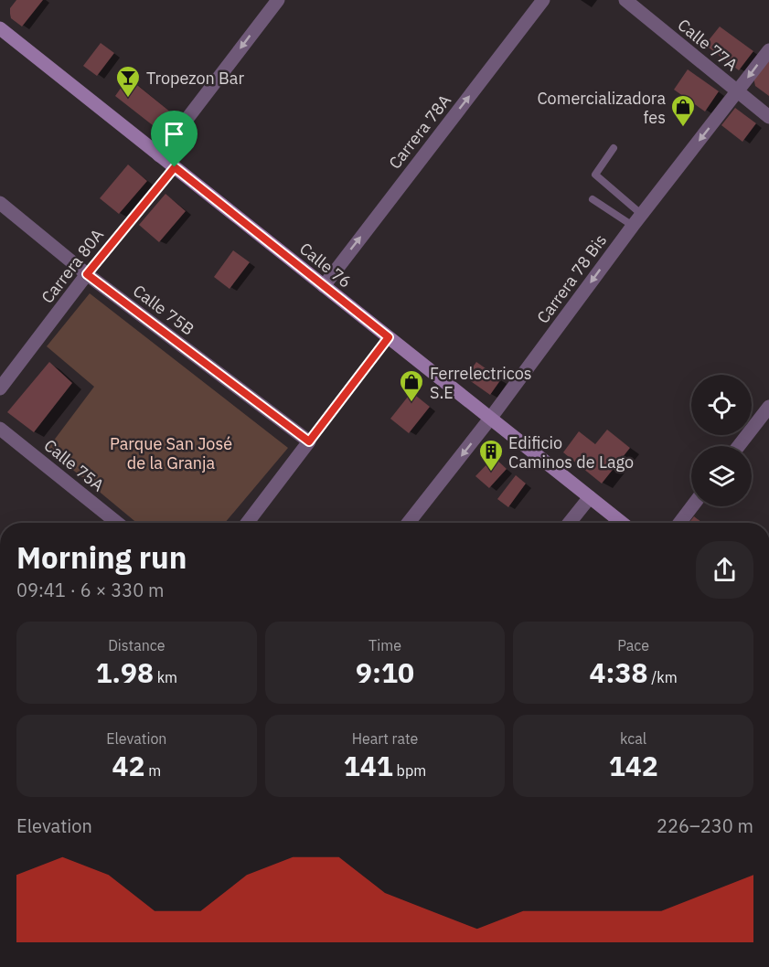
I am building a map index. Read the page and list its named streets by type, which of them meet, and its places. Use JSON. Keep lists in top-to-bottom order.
{
  "streets": {
    "street": [
      "Calle 77A",
      "Carrera 78A",
      "Calle 76",
      "Carrera 80A",
      "Carrera 78 Bis",
      "Calle 75B",
      "Calle 75A"
    ]
  },
  "crossings": [
    ["Calle 77A", "Carrera 78 Bis"],
    ["Carrera 78A", "Calle 76"],
    ["Calle 76", "Carrera 80A"],
    ["Calle 76", "Carrera 78 Bis"],
    ["Carrera 80A", "Calle 75B"]
  ],
  "one_way": ["Carrera 78A", "Carrera 78 Bis"],
  "parks": ["Parque San José de la Granja"],
  "places": {
    "bar": ["Tropezon Bar"],
    "shop": ["Comercializadora fes", "Ferrelectricos S.E"],
    "building": ["Edificio Caminos de Lago"]
  },
  "page": {
    "heading": ["Morning run", "09:41 · 6 × 330 m"],
    "stats": [
      ["Distance", "1.98 km"],
      ["Time", "9:10"],
      ["Pace", "4:38 /km"],
      ["Elevation", "42 m"],
      ["Heart rate", "141 bpm"],
      ["kcal", "142"]
    ],
    "chart": ["Elevation", "226–230 m"]
  }
}
